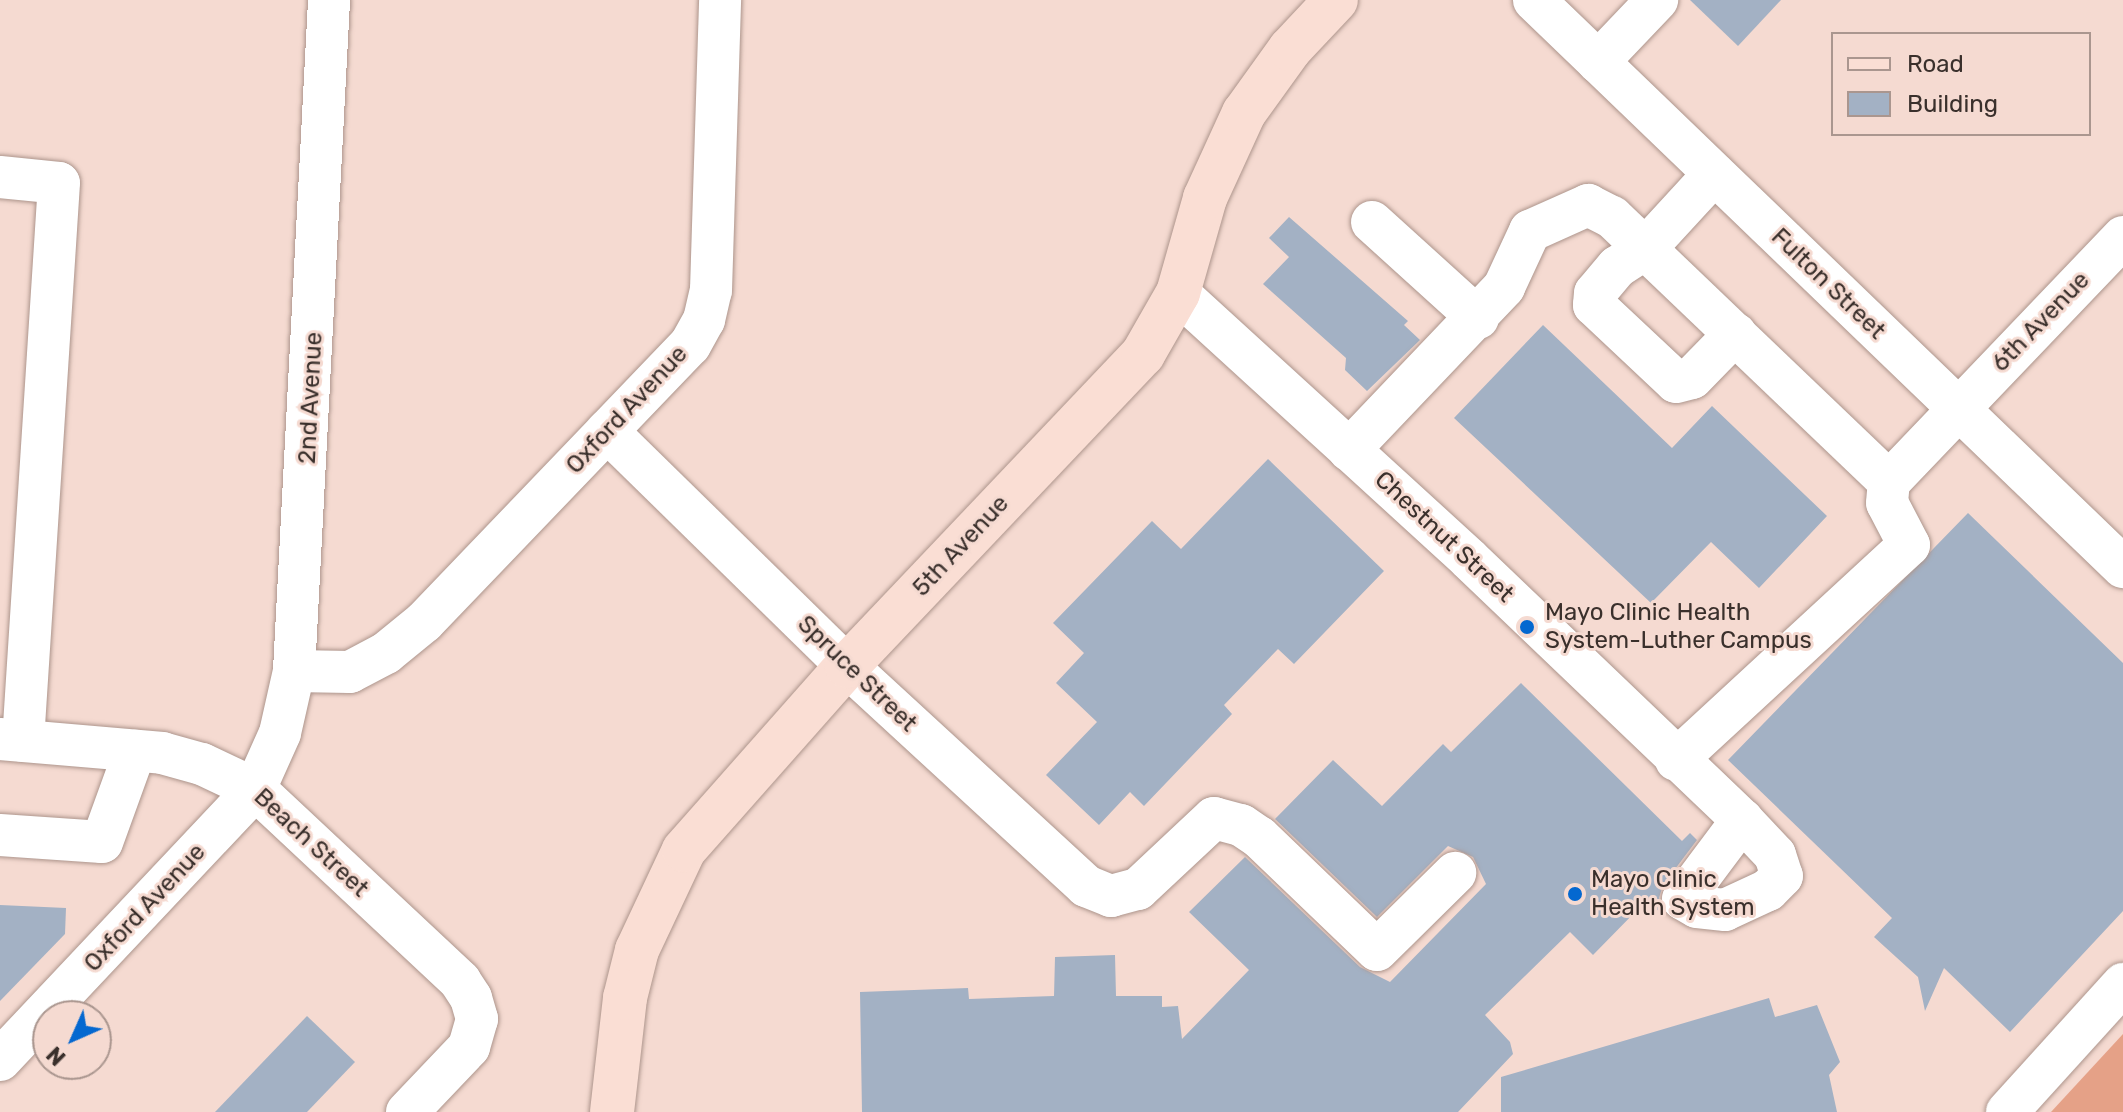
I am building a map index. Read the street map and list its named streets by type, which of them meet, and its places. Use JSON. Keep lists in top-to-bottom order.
{
  "streets": {
    "main road": ["5th Avenue"],
    "street": [
      "Fulton Street",
      "6th Avenue",
      "2nd Avenue",
      "Oxford Avenue",
      "Chestnut Street",
      "Spruce Street",
      "Beach Street"
    ]
  },
  "crossings": [
    ["Fulton Street", "6th Avenue"],
    ["2nd Avenue", "Oxford Avenue"],
    ["2nd Avenue", "Beach Street"],
    ["Oxford Avenue", "Spruce Street"],
    ["Oxford Avenue", "Beach Street"],
    ["Chestnut Street", "5th Avenue"],
    ["5th Avenue", "Spruce Street"]
  ],
  "places": ["Mayo Clinic Health System-Luther Campus", "Mayo Clinic Health System"],
  "legend": ["Road", "Building"],
  "north": "bottom left"
}
